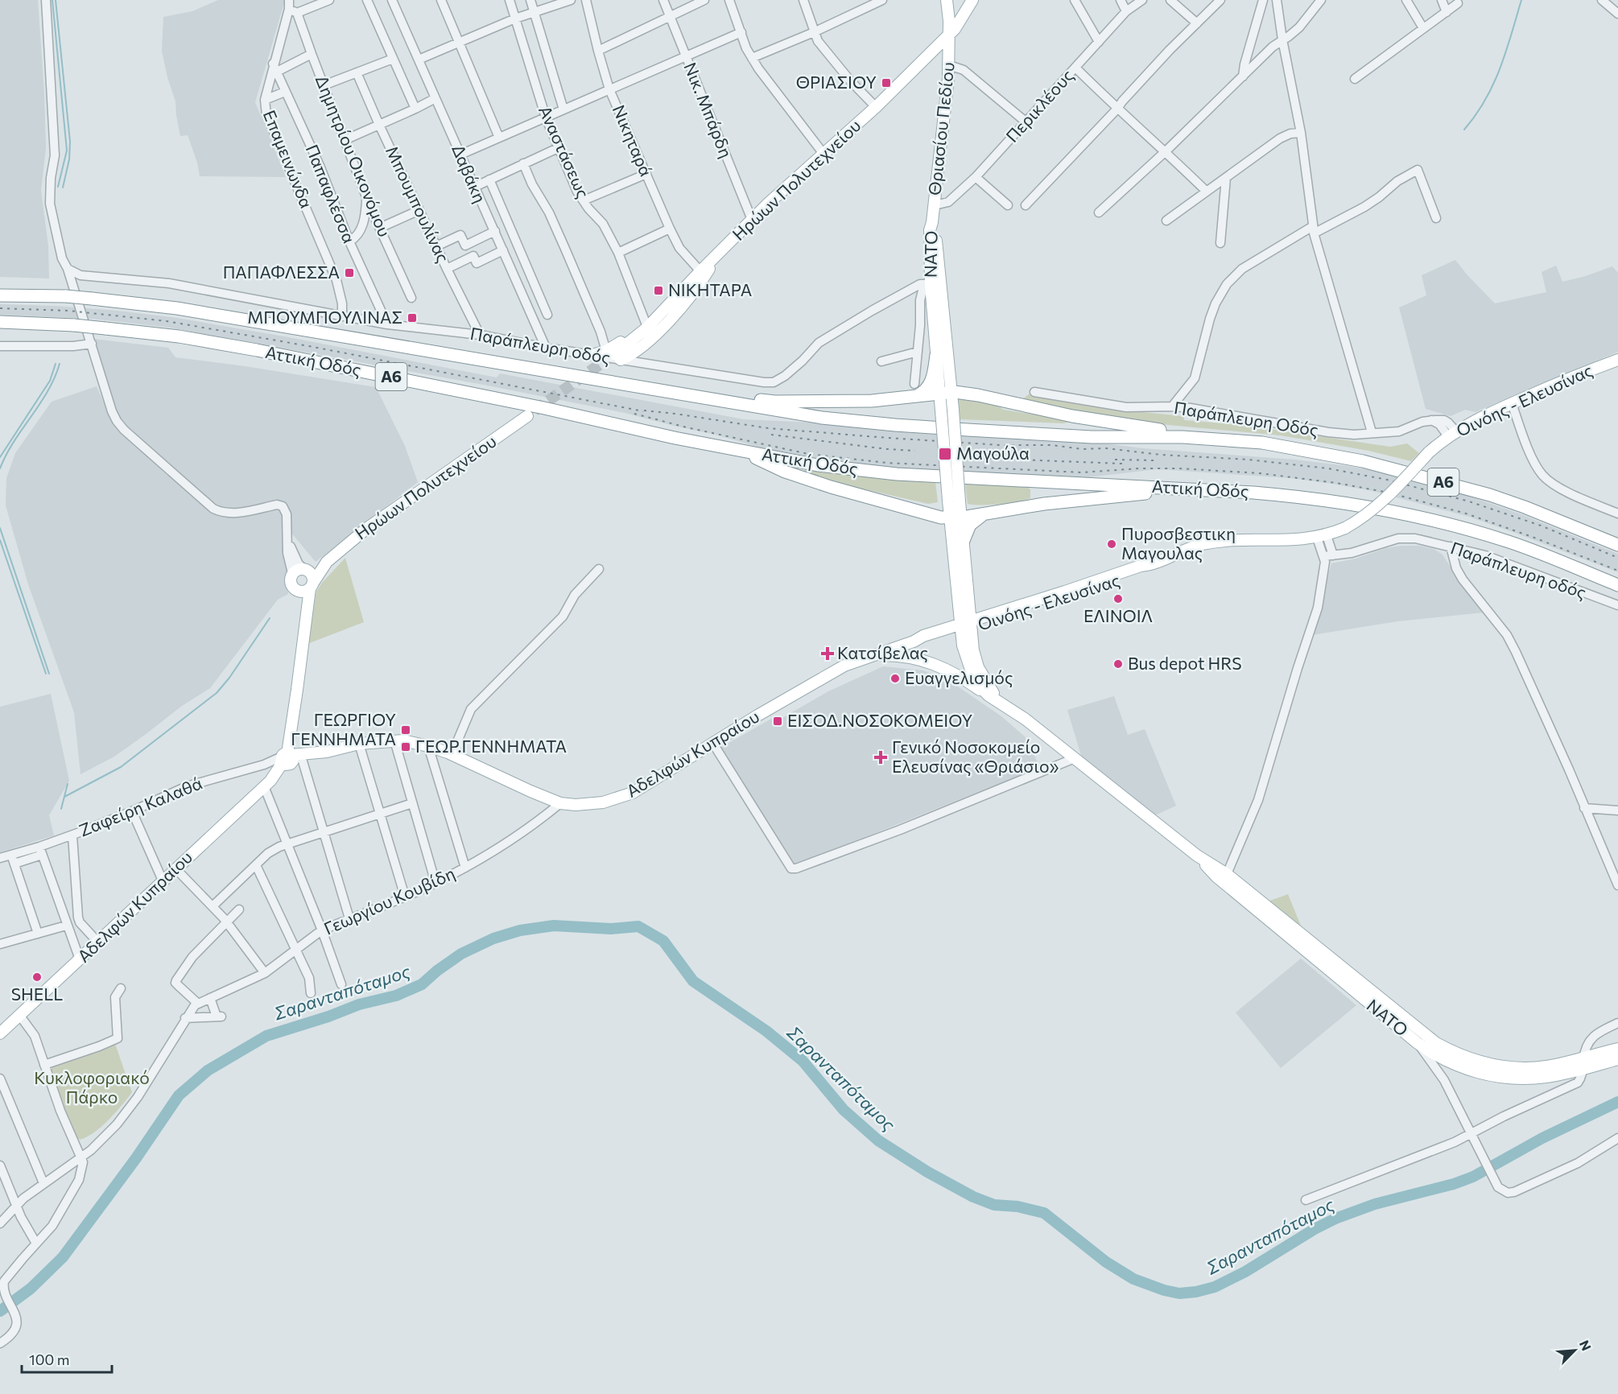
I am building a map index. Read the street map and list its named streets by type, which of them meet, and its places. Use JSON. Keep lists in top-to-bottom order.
{
  "streets": {
    "highway": ["Αττική Οδός", "Α6"],
    "main road": [
      "Θριασίου Πεδίου",
      "Ηρώων Πολυτεχνείου",
      "ΝΑΤΟ",
      "Οινόης - Ελευσίνας",
      "Αδελφών Κυπραίου"
    ],
    "street": [
      "Περικλέους",
      "Νικ. Μπάρδη",
      "Νικηταρά",
      "Αναστάσεως",
      "Δημητρίου Οικονόμου",
      "Επαμεινώνδα",
      "Δαβάκη",
      "Παπαφλέσσα",
      "Μπουμπουλίνας",
      "Παράπλευρη οδός",
      "Παράπλευρη Οδός",
      "Ζαφείρη Καλαθά",
      "Γεωργίου Κουβίδη"
    ]
  },
  "crossings": [
    ["Περικλέους", "Θριασίου Πεδίου"],
    ["Νικ. Μπάρδη", "Ηρώων Πολυτεχνείου"],
    ["Θριασίου Πεδίου", "Ηρώων Πολυτεχνείου"],
    ["Θριασίου Πεδίου", "ΝΑΤΟ"],
    ["Νικηταρά", "Ηρώων Πολυτεχνείου"],
    ["Επαμεινώνδα", "Παπαφλέσσα"],
    ["Επαμεινώνδα", "Παράπλευρη οδός"],
    ["Δαβάκη", "Παράπλευρη οδός"],
    ["Ηρώων Πολυτεχνείου", "Παράπλευρη οδός"],
    ["Ηρώων Πολυτεχνείου", "Αδελφών Κυπραίου"],
    ["Ηρώων Πολυτεχνείου", "Ζαφείρη Καλαθά"],
    ["Παπαφλέσσα", "Παράπλευρη οδός"],
    ["Μπουμπουλίνας", "Παράπλευρη οδός"],
    ["ΝΑΤΟ", "Παράπλευρη οδός"],
    ["ΝΑΤΟ", "Οινόης - Ελευσίνας"],
    ["ΝΑΤΟ", "Αδελφών Κυπραίου"],
    ["Οινόης - Ελευσίνας", "Αδελφών Κυπραίου"],
    ["Αδελφών Κυπραίου", "Ζαφείρη Καλαθά"],
    ["Αδελφών Κυπραίου", "Γεωργίου Κουβίδη"]
  ],
  "water": ["Σαρανταπόταμος"],
  "parks": ["Κυκλοφοριακό Πάρκο"],
  "places": {
    "transit": [
      "ΘΡΙΑΣΙΟΥ",
      "ΠΑΠΑΦΛΕΣΣΑ",
      "ΝΙΚΗΤΑΡΑ",
      "ΜΠΟΥΜΠΟΥΛΙΝΑΣ",
      "Μαγούλα",
      "ΕΙΣΟΔ.ΝΟΣΟΚΟΜΕΙΟΥ",
      "ΓΕΩΡΓΙΟΥ ΓΕΝΝΗΜΑΤΑ",
      "ΓΕΩΡ.ΓΕΝΝΗΜΑΤΑ"
    ],
    "other": [
      "Πυροσβεστικη Μαγουλας",
      "ΕΛΙΝΟΙΛ",
      "Bus depot HRS",
      "Ευαγγελισμός",
      "SHELL"
    ],
    "health": ["Κατσίβελας", "Γενικό Νοσοκομείο Ελευσίνας «Θριάσιο»"]
  },
  "scale_bar": "100 m",
  "north": "top right"
}
